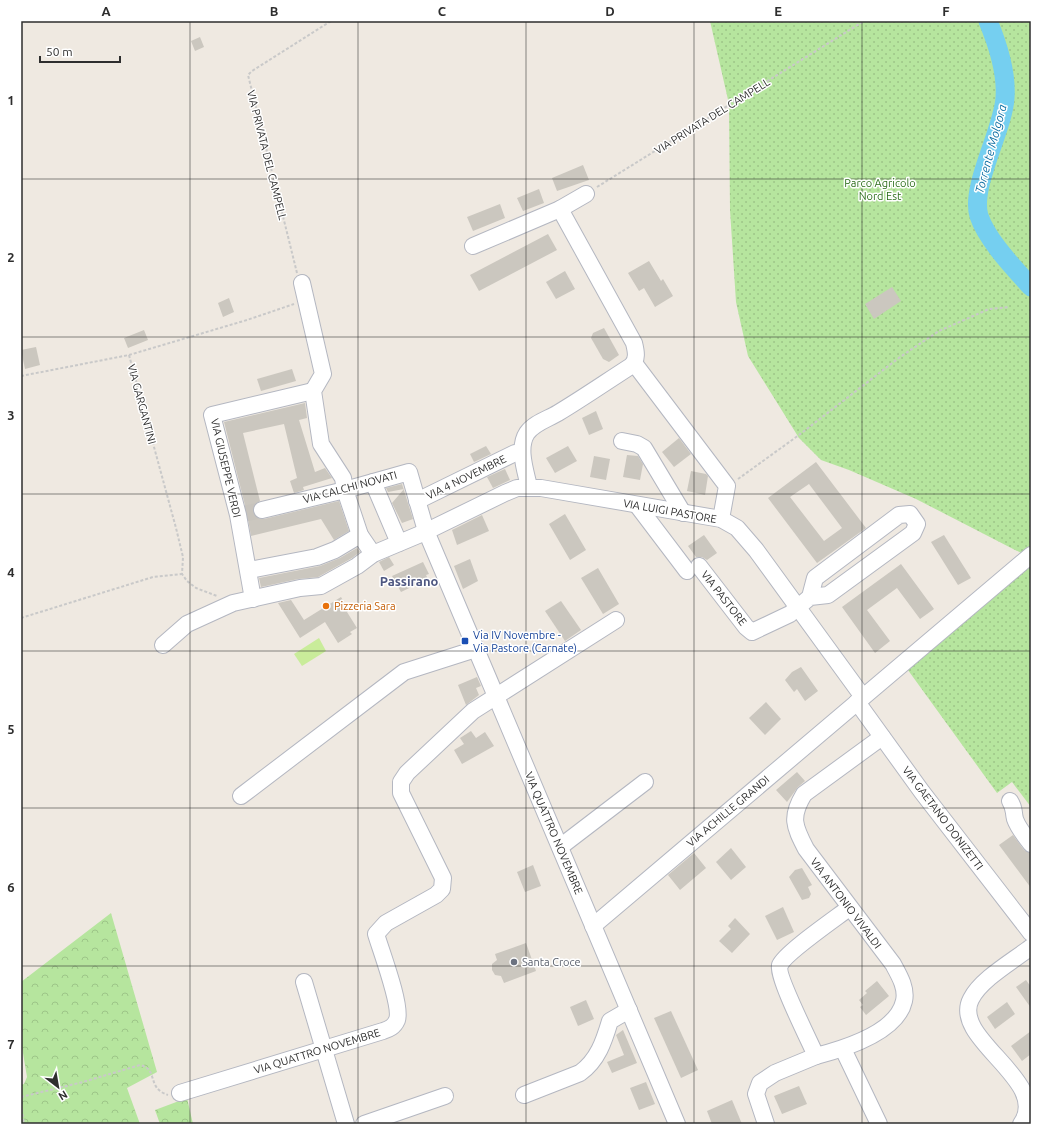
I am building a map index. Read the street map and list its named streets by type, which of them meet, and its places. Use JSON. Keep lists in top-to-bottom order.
{
  "streets": {
    "street": [
      "VIA GIUSEPPE VERDI",
      "VIA 4 NOVEMBRE",
      "VIA CALCHI NOVATI",
      "VIA LUIGI PASTORE",
      "VIA PASTORE",
      "VIA ACHILLE GRANDI",
      "VIA GAETANO DONIZETTI",
      "VIA QUATTRO NOVEMBRE",
      "VIA ANTONIO VIVALDI"
    ],
    "path": ["VIA PRIVATA DEL CAMPELL", "VIA GARGANTINI"]
  },
  "crossings": [
    ["VIA 4 NOVEMBRE", "VIA CALCHI NOVATI"],
    ["VIA 4 NOVEMBRE", "VIA QUATTRO NOVEMBRE"],
    ["VIA CALCHI NOVATI", "VIA QUATTRO NOVEMBRE"],
    ["VIA LUIGI PASTORE", "VIA PASTORE"],
    ["VIA LUIGI PASTORE", "VIA ACHILLE GRANDI"],
    ["VIA LUIGI PASTORE", "VIA GAETANO DONIZETTI"],
    ["VIA LUIGI PASTORE", "VIA QUATTRO NOVEMBRE"],
    ["VIA ACHILLE GRANDI", "VIA GAETANO DONIZETTI"],
    ["VIA ACHILLE GRANDI", "VIA QUATTRO NOVEMBRE"],
    ["VIA GAETANO DONIZETTI", "VIA ANTONIO VIVALDI"]
  ],
  "districts": ["Passirano"],
  "water": ["Torrente Molgora"],
  "parks": ["Parco Agricolo Nord Est"],
  "places": {
    "other": ["Pizzeria Sara", "Santa Croce"],
    "transit": ["Via IV Novembre - Via Pastore (Carnate)"]
  },
  "scale_bar": "50 m",
  "north": "bottom right",
  "grid": {
    "columns": [
      "A",
      "B",
      "C",
      "D",
      "E",
      "F"
    ],
    "rows": [
      "1",
      "2",
      "3",
      "4",
      "5",
      "6",
      "7"
    ]
  }
}
